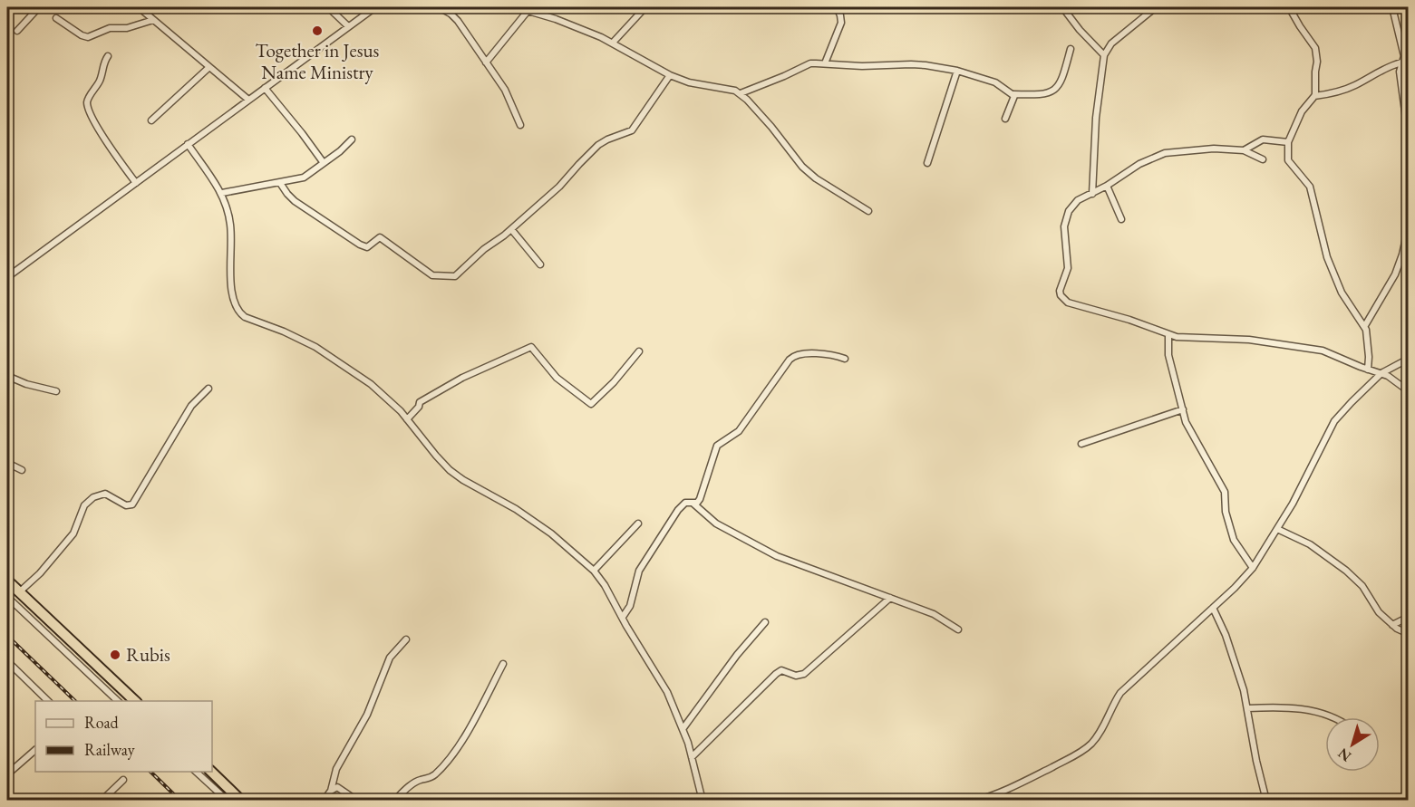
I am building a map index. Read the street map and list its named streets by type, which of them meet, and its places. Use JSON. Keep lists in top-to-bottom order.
{
  "places": ["Together in Jesus Name Ministry", "Rubis"],
  "legend": ["Road", "Railway"],
  "north": "bottom left"
}
